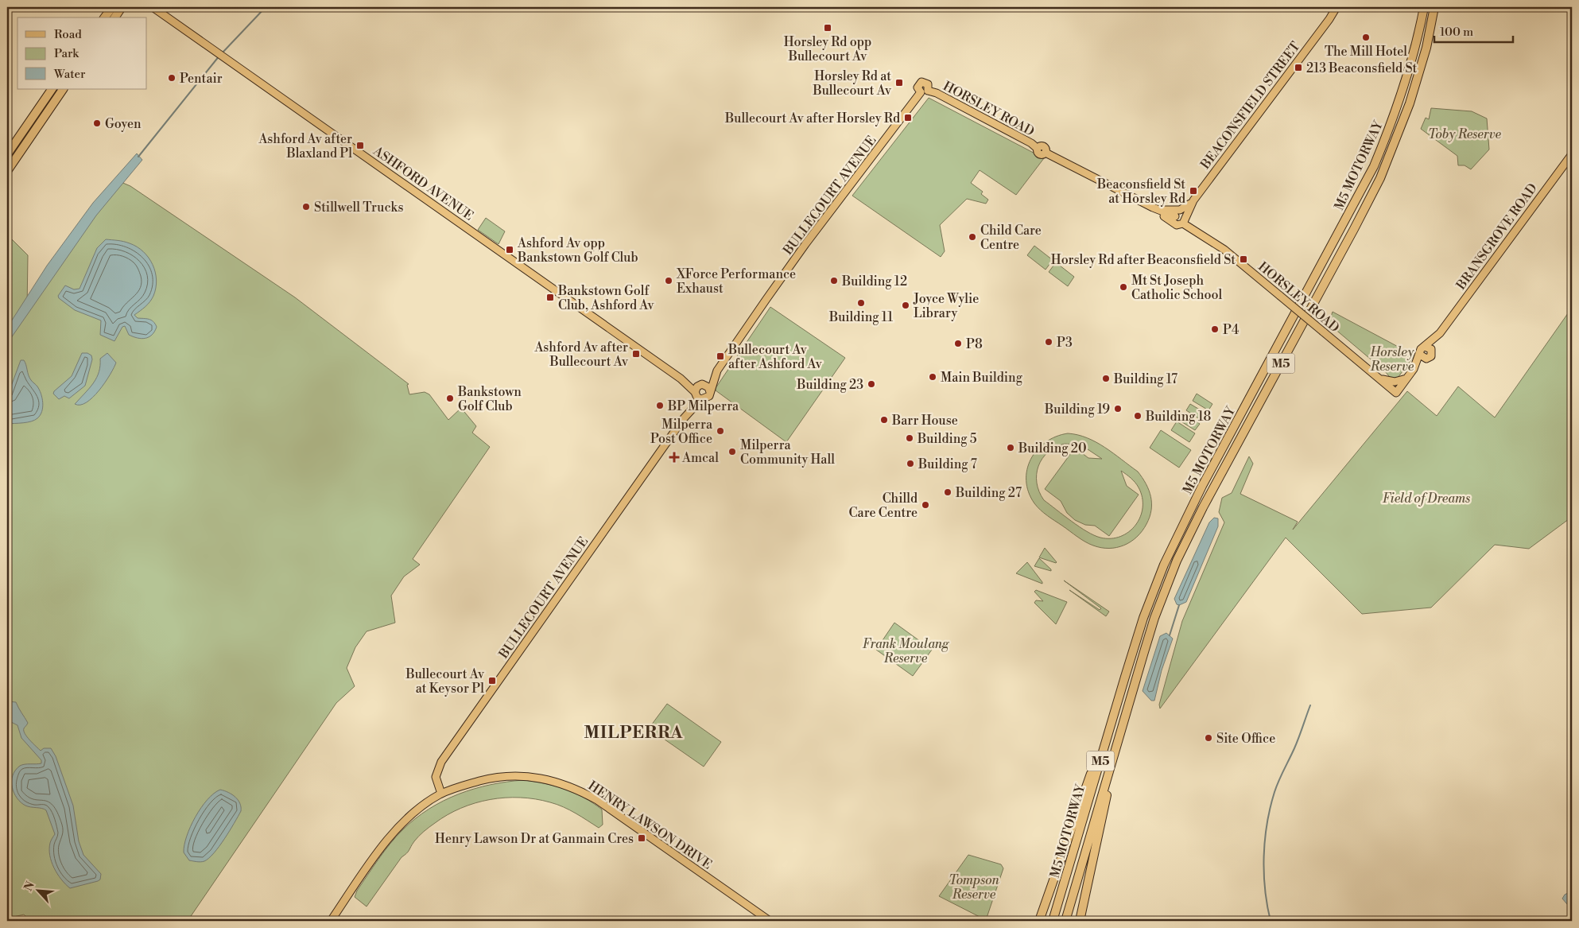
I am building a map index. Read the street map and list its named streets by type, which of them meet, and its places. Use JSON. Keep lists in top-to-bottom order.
{
  "streets": {
    "highway": ["M5 MOTORWAY", "M5"],
    "main road": [
      "BEACONSFIELD STREET",
      "HORSLEY ROAD",
      "ASHFORD AVENUE",
      "BULLECOURT AVENUE",
      "BRANSGROVE ROAD",
      "HENRY LAWSON DRIVE"
    ]
  },
  "crossings": [
    ["BEACONSFIELD STREET", "HORSLEY ROAD"],
    ["HORSLEY ROAD", "BULLECOURT AVENUE"],
    ["ASHFORD AVENUE", "BULLECOURT AVENUE"],
    ["BULLECOURT AVENUE", "HENRY LAWSON DRIVE"]
  ],
  "districts": ["MILPERRA"],
  "parks": [
    "Toby Reserve",
    "Horsley Reserve",
    "Field of Dreams",
    "Frank Moulang Reserve",
    "Tompson Reserve"
  ],
  "places": {
    "transit": [
      "Horsley Rd opp Bullecourt Av",
      "213 Beaconsfield St",
      "Horsley Rd at Bullecourt Av",
      "Bullecourt Av after Horsley Rd",
      "Ashford Av after Blaxland Pl",
      "Beaconsfield St at Horsley Rd",
      "Ashford Av opp Bankstown Golf Club",
      "Horsley Rd after Beaconsfield St",
      "Bankstown Golf Club, Ashford Av",
      "Ashford Av after Bullecourt Av",
      "Bullecourt Av after Ashford Av",
      "Bullecourt Av at Keysor Pl",
      "Henry Lawson Dr at Ganmain Cres"
    ],
    "other": [
      "The Mill Hotel",
      "Pentair",
      "Goyen",
      "Stillwell Trucks",
      "Child Care Centre",
      "XForce Performance Exhaust",
      "Building 12",
      "Mt St Joseph Catholic School",
      "Building 11",
      "Joyce Wylie Library",
      "P4",
      "P3",
      "P8",
      "Main Building",
      "Building 17",
      "Building 23",
      "Bankstown Golf Club",
      "BP Milperra",
      "Building 19",
      "Building 18",
      "Barr House",
      "Milperra Post Office",
      "Building 5",
      "Building 20",
      "Milperra Community Hall",
      "Building 7",
      "Building 27",
      "Chilld Care Centre",
      "Site Office"
    ],
    "health": ["Amcal"]
  },
  "legend": ["Road", "Park", "Water"],
  "scale_bar": "100 m",
  "north": "top left"
}
